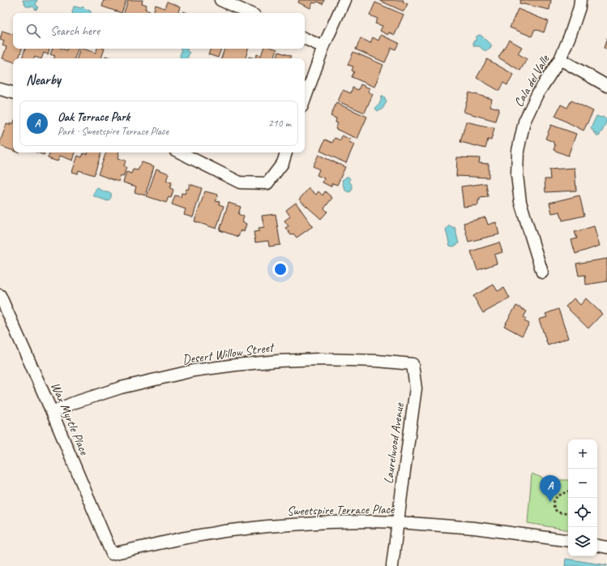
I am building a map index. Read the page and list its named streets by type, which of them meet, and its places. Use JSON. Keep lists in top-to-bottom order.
{
  "streets": {
    "street": [
      "Cala del Valle",
      "Desert Willow Street",
      "Wax Myrtle Place",
      "Laurelwood Avenue",
      "Sweetspire Terrace Place"
    ]
  },
  "crossings": [
    ["Desert Willow Street", "Wax Myrtle Place"],
    ["Desert Willow Street", "Laurelwood Avenue"],
    ["Wax Myrtle Place", "Sweetspire Terrace Place"],
    ["Laurelwood Avenue", "Sweetspire Terrace Place"]
  ],
  "page": {
    "search": "Search here",
    "heading": "Nearby",
    "list": [
      {
        "mark": "A",
        "name": "Oak Terrace Park",
        "note": "Park · Sweetspire Terrace Place",
        "value": "210 m"
      }
    ],
    "map_buttons": ["+", "−"],
    "pins": "A"
  }
}
